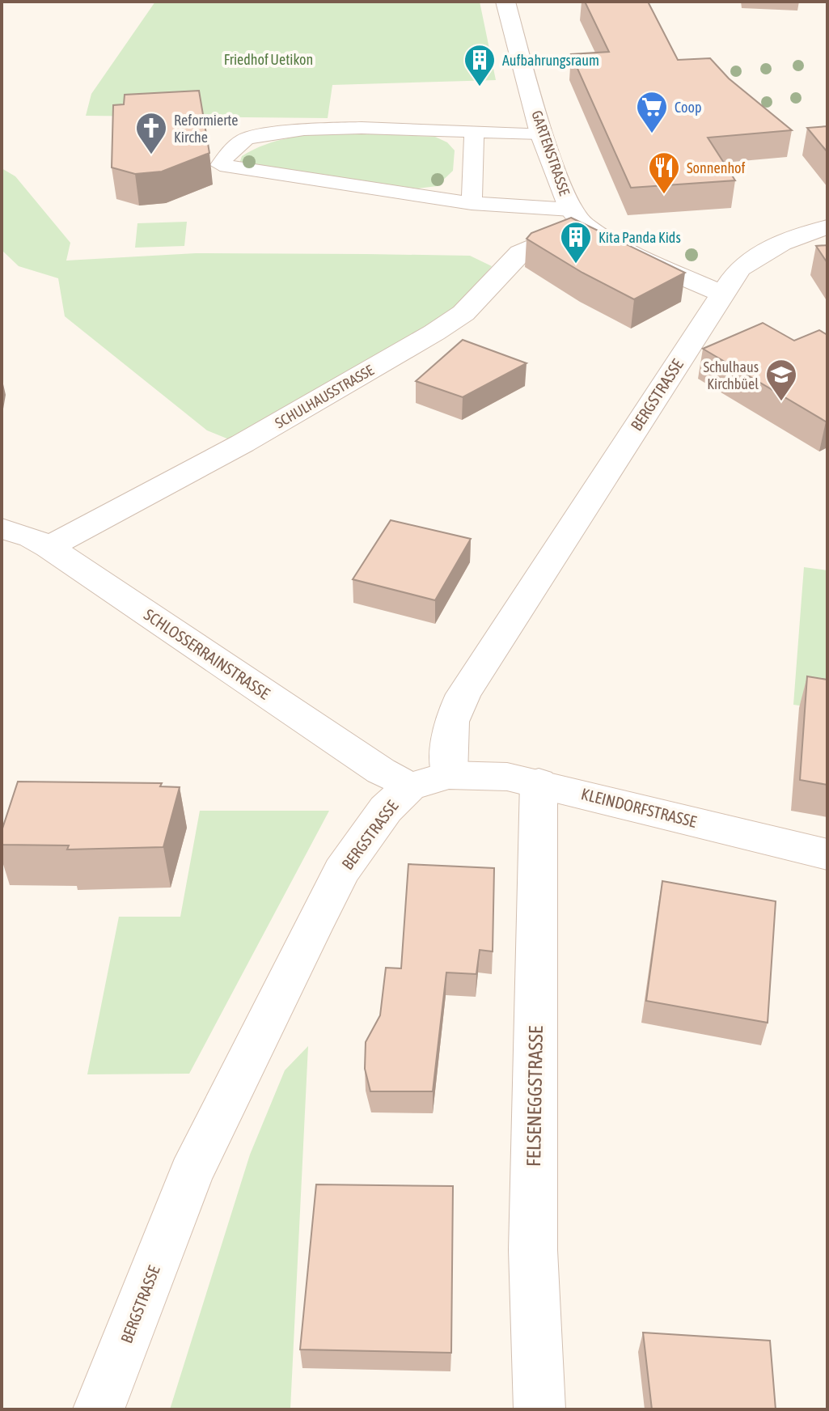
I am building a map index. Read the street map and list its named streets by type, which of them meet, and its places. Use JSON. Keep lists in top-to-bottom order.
{
  "streets": {
    "street": [
      "GARTENSTRASSE",
      "BERGSTRASSE",
      "SCHULHAUSSTRASSE",
      "SCHLOSSERRAINSTRASSE",
      "KLEINDORFSTRASSE",
      "FELSENEGGSTRASSE"
    ]
  },
  "crossings": [
    ["GARTENSTRASSE", "SCHULHAUSSTRASSE"],
    ["BERGSTRASSE", "SCHLOSSERRAINSTRASSE"],
    ["BERGSTRASSE", "KLEINDORFSTRASSE"],
    ["SCHULHAUSSTRASSE", "SCHLOSSERRAINSTRASSE"],
    ["SCHLOSSERRAINSTRASSE", "KLEINDORFSTRASSE"],
    ["KLEINDORFSTRASSE", "FELSENEGGSTRASSE"]
  ],
  "parks": ["Friedhof Uetikon"],
  "places": {
    "building": ["Aufbahrungsraum", "Kita Panda Kids"],
    "supermarket": ["Coop"],
    "church": ["Reformierte Kirche"],
    "restaurant": ["Sonnenhof"],
    "school or university": ["Schulhaus Kirchbüel"]
  }
}
